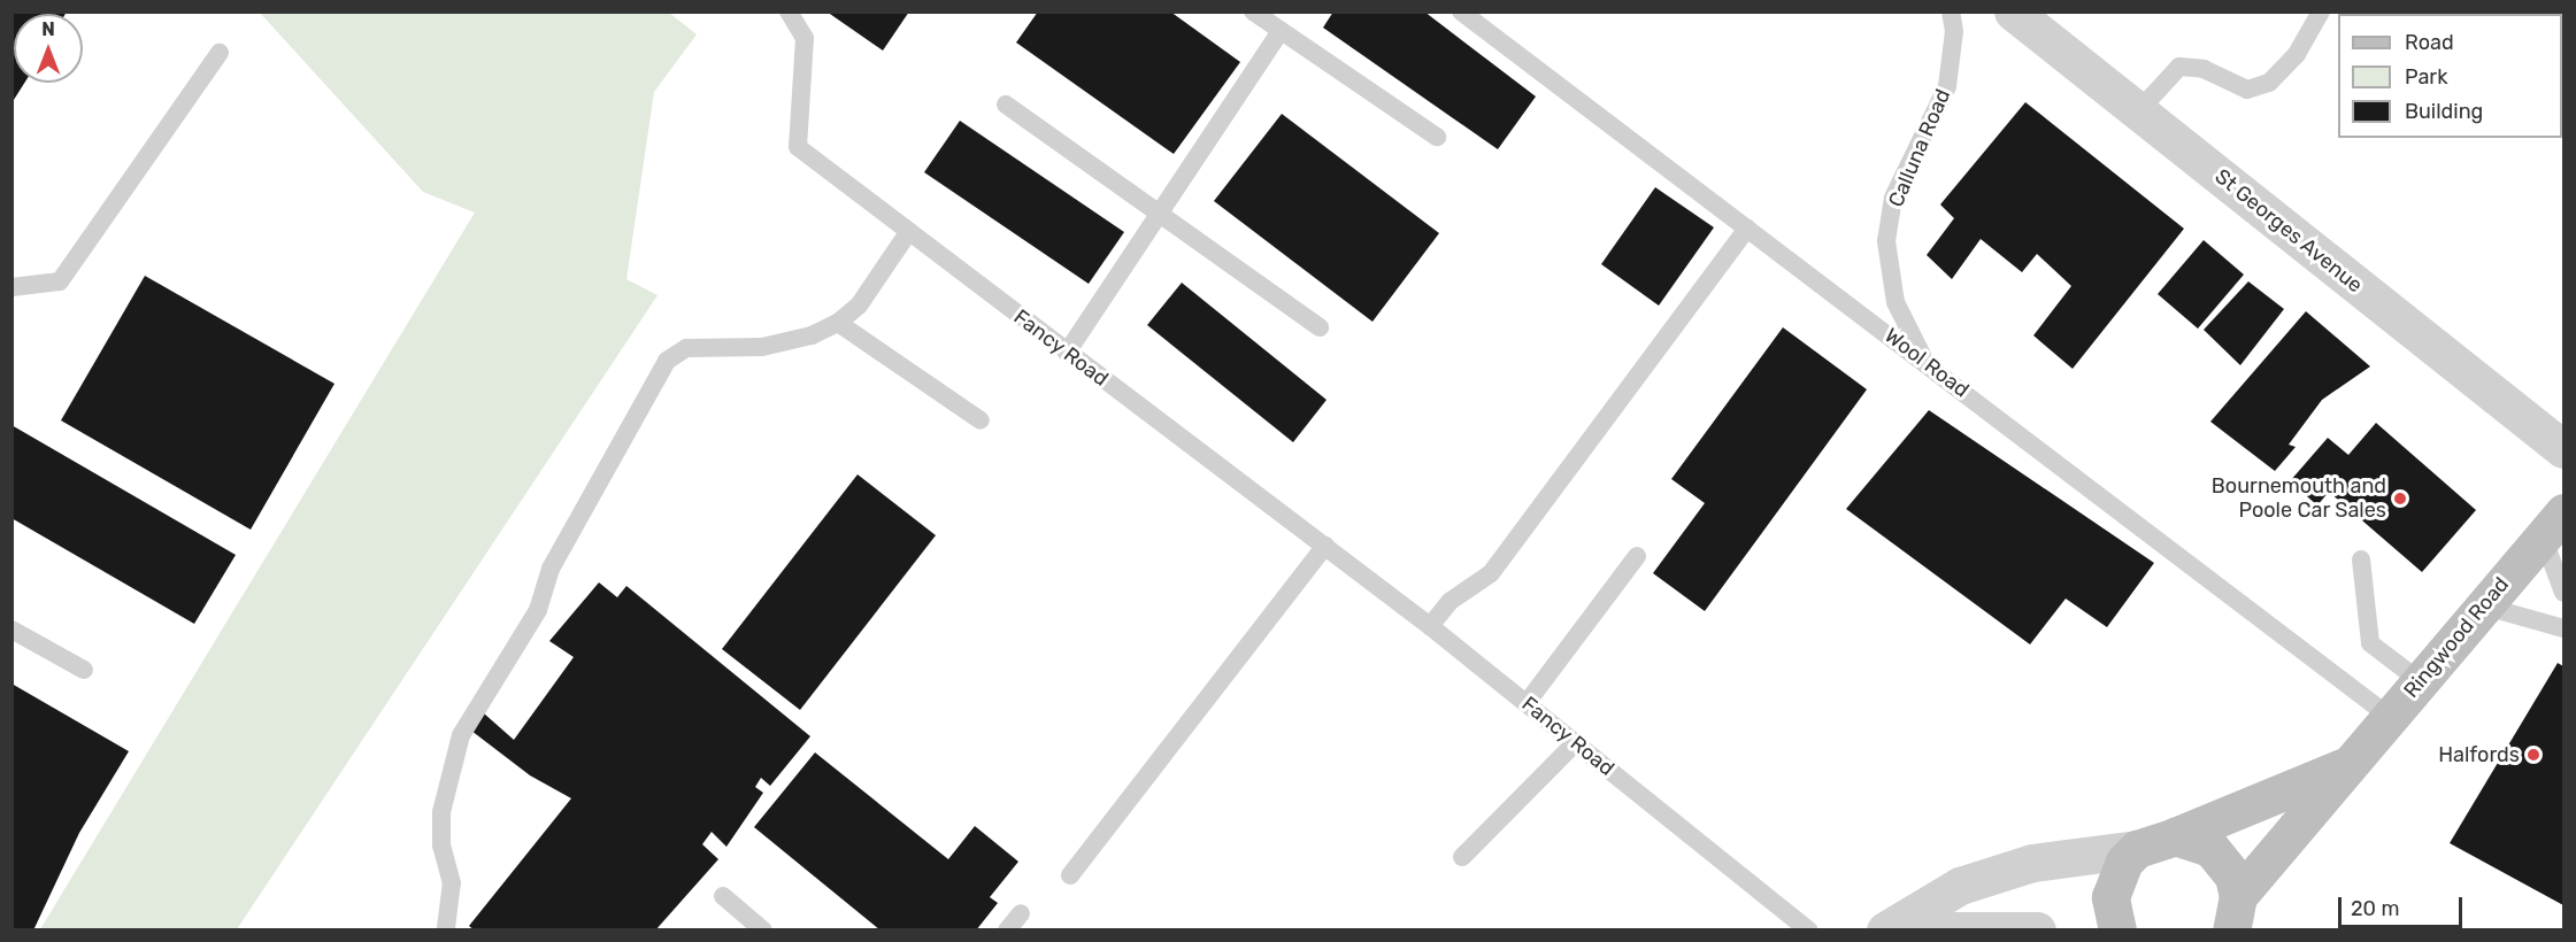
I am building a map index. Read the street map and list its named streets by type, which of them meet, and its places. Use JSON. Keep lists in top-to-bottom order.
{
  "streets": {
    "main road": ["Ringwood Road"],
    "street": ["St Georges Avenue"],
    "lane": ["Calluna Road", "Fancy Road", "Wool Road"]
  },
  "crossings": [
    ["Calluna Road", "Wool Road"],
    ["Wool Road", "Ringwood Road"]
  ],
  "places": ["Bournemouth and Poole Car Sales", "Halfords"],
  "legend": ["Road", "Park", "Building"],
  "scale_bar": "20 m",
  "north": "top"
}
